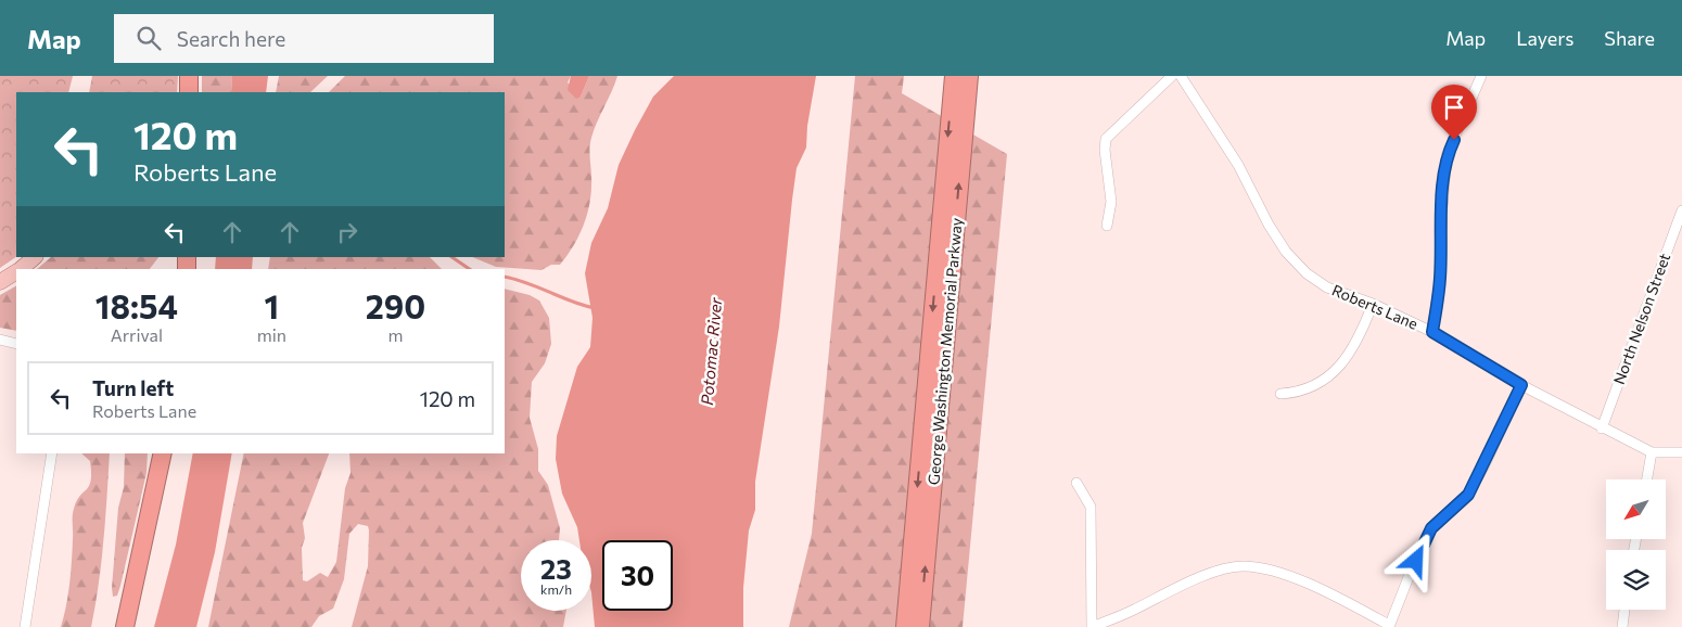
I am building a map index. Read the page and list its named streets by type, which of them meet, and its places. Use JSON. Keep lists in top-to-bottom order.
{
  "streets": {
    "highway": ["George Washington Memorial Parkway"],
    "street": ["Roberts Lane", "North Nelson Street"]
  },
  "crossings": [
    ["Roberts Lane", "North Nelson Street"]
  ],
  "water": ["Potomac River"],
  "north": "bottom left",
  "page": {
    "header": "Map",
    "search": "Search here",
    "nav": ["Map", "Layers", "Share"],
    "turn": ["120 m", "Roberts Lane"],
    "eta": [
      "18:54",
      "Arrival",
      "1",
      "min",
      "290",
      "m"
    ],
    "list": [
      {
        "name": "Turn left",
        "note": "Roberts Lane",
        "value": "120 m"
      }
    ],
    "speed": "23 km/h",
    "limit": "30"
  }
}
